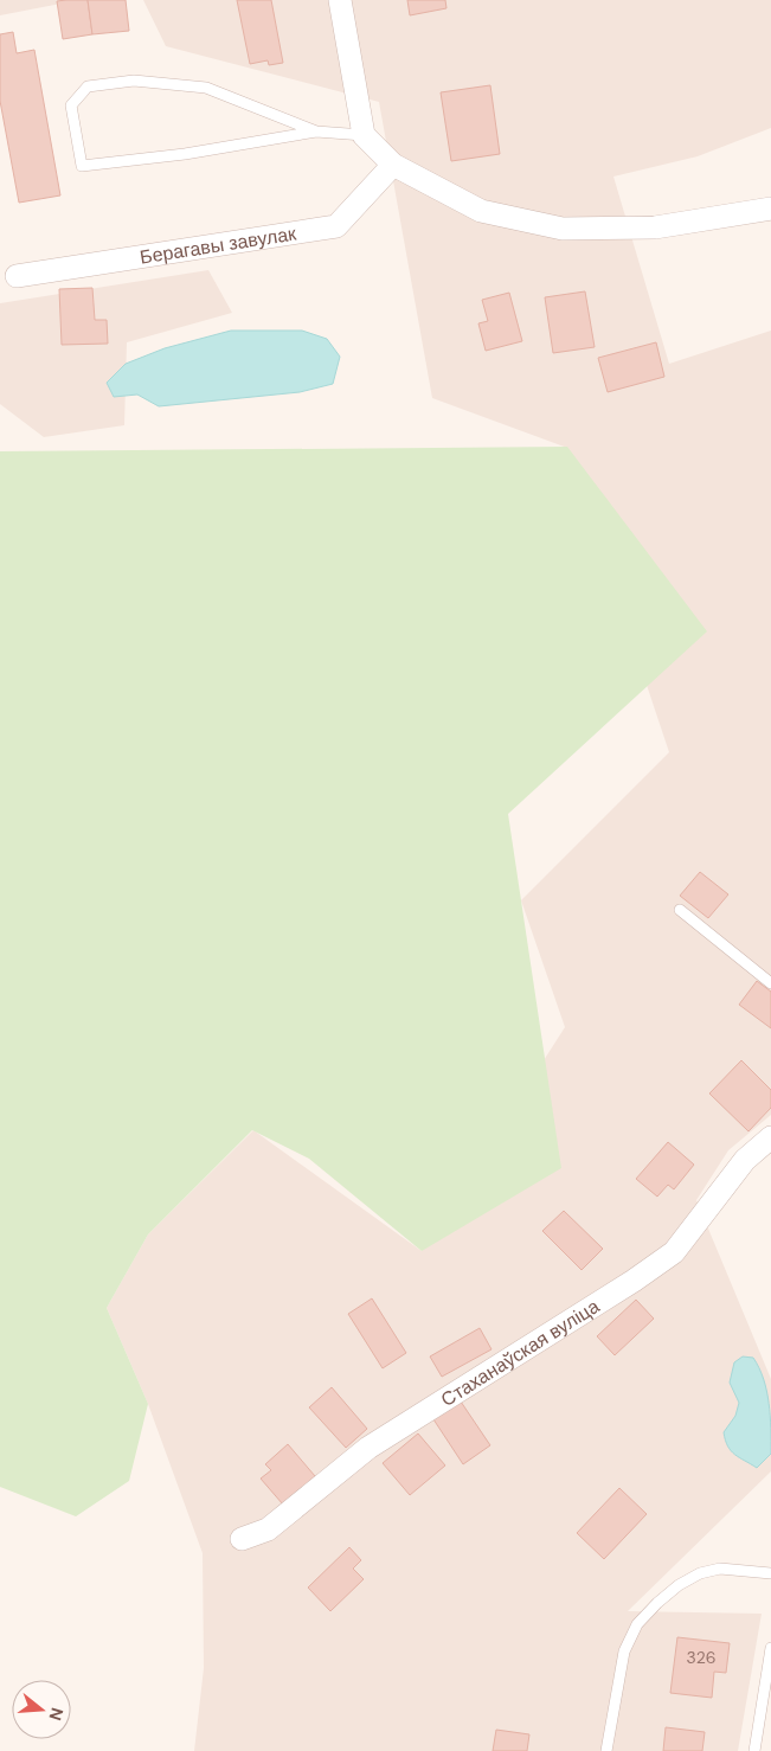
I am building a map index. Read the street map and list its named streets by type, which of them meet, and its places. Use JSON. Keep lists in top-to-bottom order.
{
  "streets": {
    "street": ["Берагавы завулак", "Стаханаўская вуліца"]
  },
  "house_numbers": ["326"],
  "north": "right"
}
